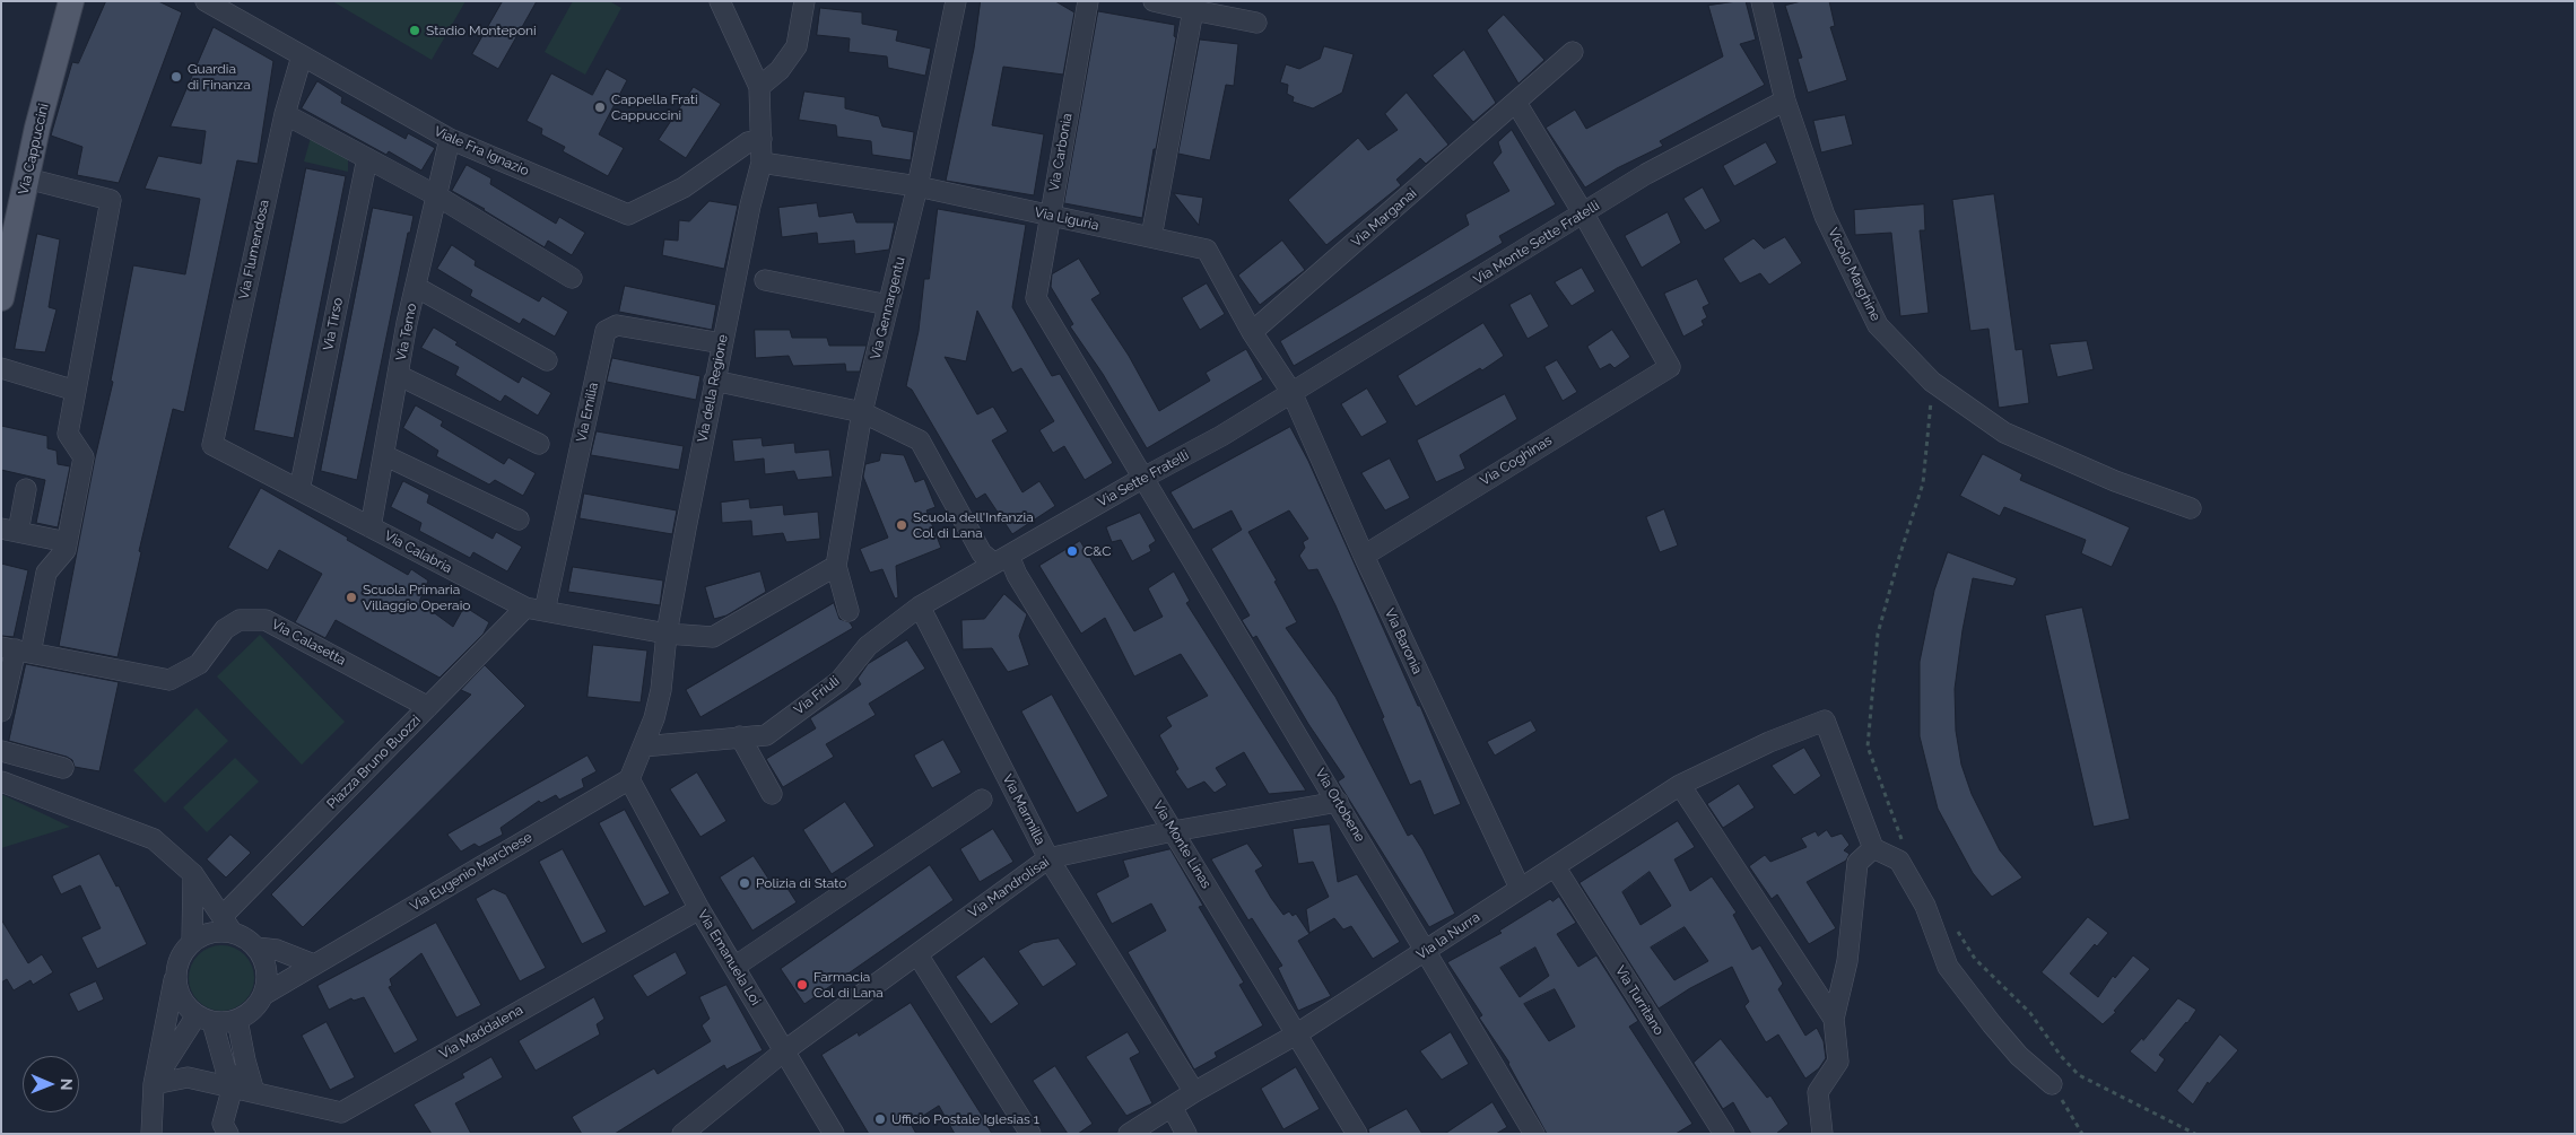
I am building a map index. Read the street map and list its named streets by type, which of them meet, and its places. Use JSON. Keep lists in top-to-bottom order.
{
  "streets": {
    "main road": ["Via Cappuccini"],
    "street": [
      "Viale Fra Ignazio",
      "Via Carbonia",
      "Via Marganai",
      "Via Liguria",
      "Via Monte Sette Fratelli",
      "Via Flumendosa",
      "Vicolo Marghine",
      "Via Gennargentu",
      "Via Tirso",
      "Via Temo",
      "Via della Regione",
      "Via Emilia",
      "Via Coghinas",
      "Via Sette Fratelli",
      "Via Calabria",
      "Via Baronia",
      "Via Calasetta",
      "Via Friuli",
      "Piazza Bruno Buozzi",
      "Via Ortobene",
      "Via Marmilla",
      "Via Monte Linas",
      "Via Eugenio Marchese",
      "Via Mandrolisai",
      "Via la Nurra",
      "Via Emanuela Loi",
      "Via Turritano",
      "Via Maddalena"
    ]
  },
  "crossings": [
    ["Viale Fra Ignazio", "Via Flumendosa"],
    ["Viale Fra Ignazio", "Via Temo"],
    ["Viale Fra Ignazio", "Via della Regione"],
    ["Via Carbonia", "Via Liguria"],
    ["Via Carbonia", "Via Sette Fratelli"],
    ["Via Carbonia", "Via Ortobene"],
    ["Via Marganai", "Via Liguria"],
    ["Via Liguria", "Via Monte Sette Fratelli"],
    ["Via Liguria", "Via Gennargentu"],
    ["Via Liguria", "Via della Regione"],
    ["Via Liguria", "Via Sette Fratelli"],
    ["Via Liguria", "Via Baronia"],
    ["Via Monte Sette Fratelli", "Vicolo Marghine"],
    ["Via Monte Sette Fratelli", "Via Coghinas"],
    ["Via Monte Sette Fratelli", "Via Sette Fratelli"],
    ["Via Monte Sette Fratelli", "Via Baronia"],
    ["Via Flumendosa", "Via Calabria"],
    ["Via Gennargentu", "Via Calabria"],
    ["Via Tirso", "Via Calabria"],
    ["Via Temo", "Via Calabria"],
    ["Via della Regione", "Via Emilia"],
    ["Via della Regione", "Via Calabria"],
    ["Via della Regione", "Via Friuli"],
    ["Via della Regione", "Via Eugenio Marchese"],
    ["Via della Regione", "Via Emanuela Loi"],
    ["Via Emilia", "Via Calabria"],
    ["Via Emilia", "Piazza Bruno Buozzi"],
    ["Via Coghinas", "Via Baronia"],
    ["Via Sette Fratelli", "Via Baronia"],
    ["Via Sette Fratelli", "Via Friuli"],
    ["Via Sette Fratelli", "Via Ortobene"],
    ["Via Sette Fratelli", "Via Monte Linas"],
    ["Via Calabria", "Piazza Bruno Buozzi"],
    ["Via Baronia", "Via la Nurra"],
    ["Via Calasetta", "Piazza Bruno Buozzi"],
    ["Via Friuli", "Via Marmilla"],
    ["Via Friuli", "Via Monte Linas"],
    ["Piazza Bruno Buozzi", "Via Eugenio Marchese"],
    ["Piazza Bruno Buozzi", "Via Maddalena"],
    ["Via Ortobene", "Via Mandrolisai"],
    ["Via Ortobene", "Via la Nurra"],
    ["Via Marmilla", "Via Mandrolisai"],
    ["Via Marmilla", "Via la Nurra"],
    ["Via Monte Linas", "Via Mandrolisai"],
    ["Via Monte Linas", "Via la Nurra"],
    ["Via Eugenio Marchese", "Via Emanuela Loi"],
    ["Via Eugenio Marchese", "Via Maddalena"],
    ["Via Mandrolisai", "Via Emanuela Loi"],
    ["Via la Nurra", "Via Turritano"],
    ["Via Emanuela Loi", "Via Maddalena"]
  ],
  "places": [
    "Stadio Monteponi",
    "Guardia di Finanza",
    "Cappella Frati Cappuccini",
    "Scuola dell'Infanzia Col di Lana",
    "C&C",
    "Scuola Primaria Villaggio Operaio",
    "Polizia di Stato",
    "Farmacia Col di Lana",
    "Ufficio Postale Iglesias 1"
  ],
  "north": "right"
}
